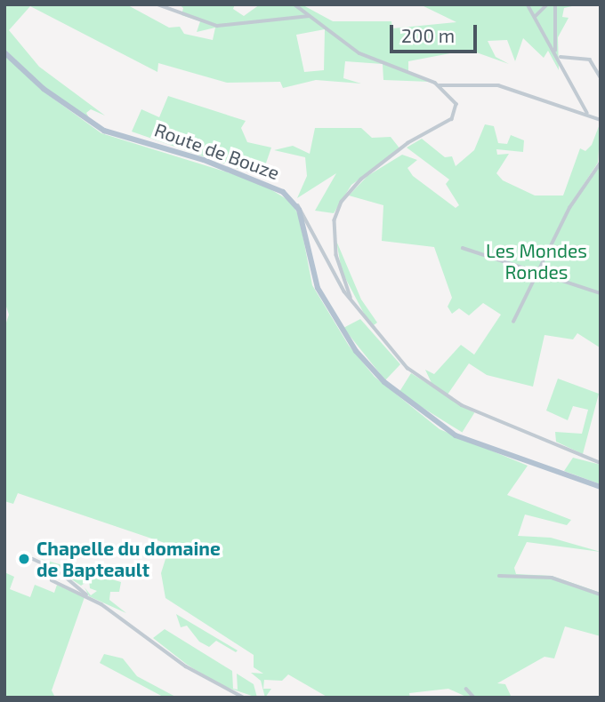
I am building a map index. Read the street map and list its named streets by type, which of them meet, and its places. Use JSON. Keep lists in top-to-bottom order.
{
  "streets": {
    "main road": ["Route de Bouze"]
  },
  "parks": ["Les Mondes Rondes"],
  "places": ["Chapelle du domaine de Bapteault"],
  "scale_bar": "200 m"
}
